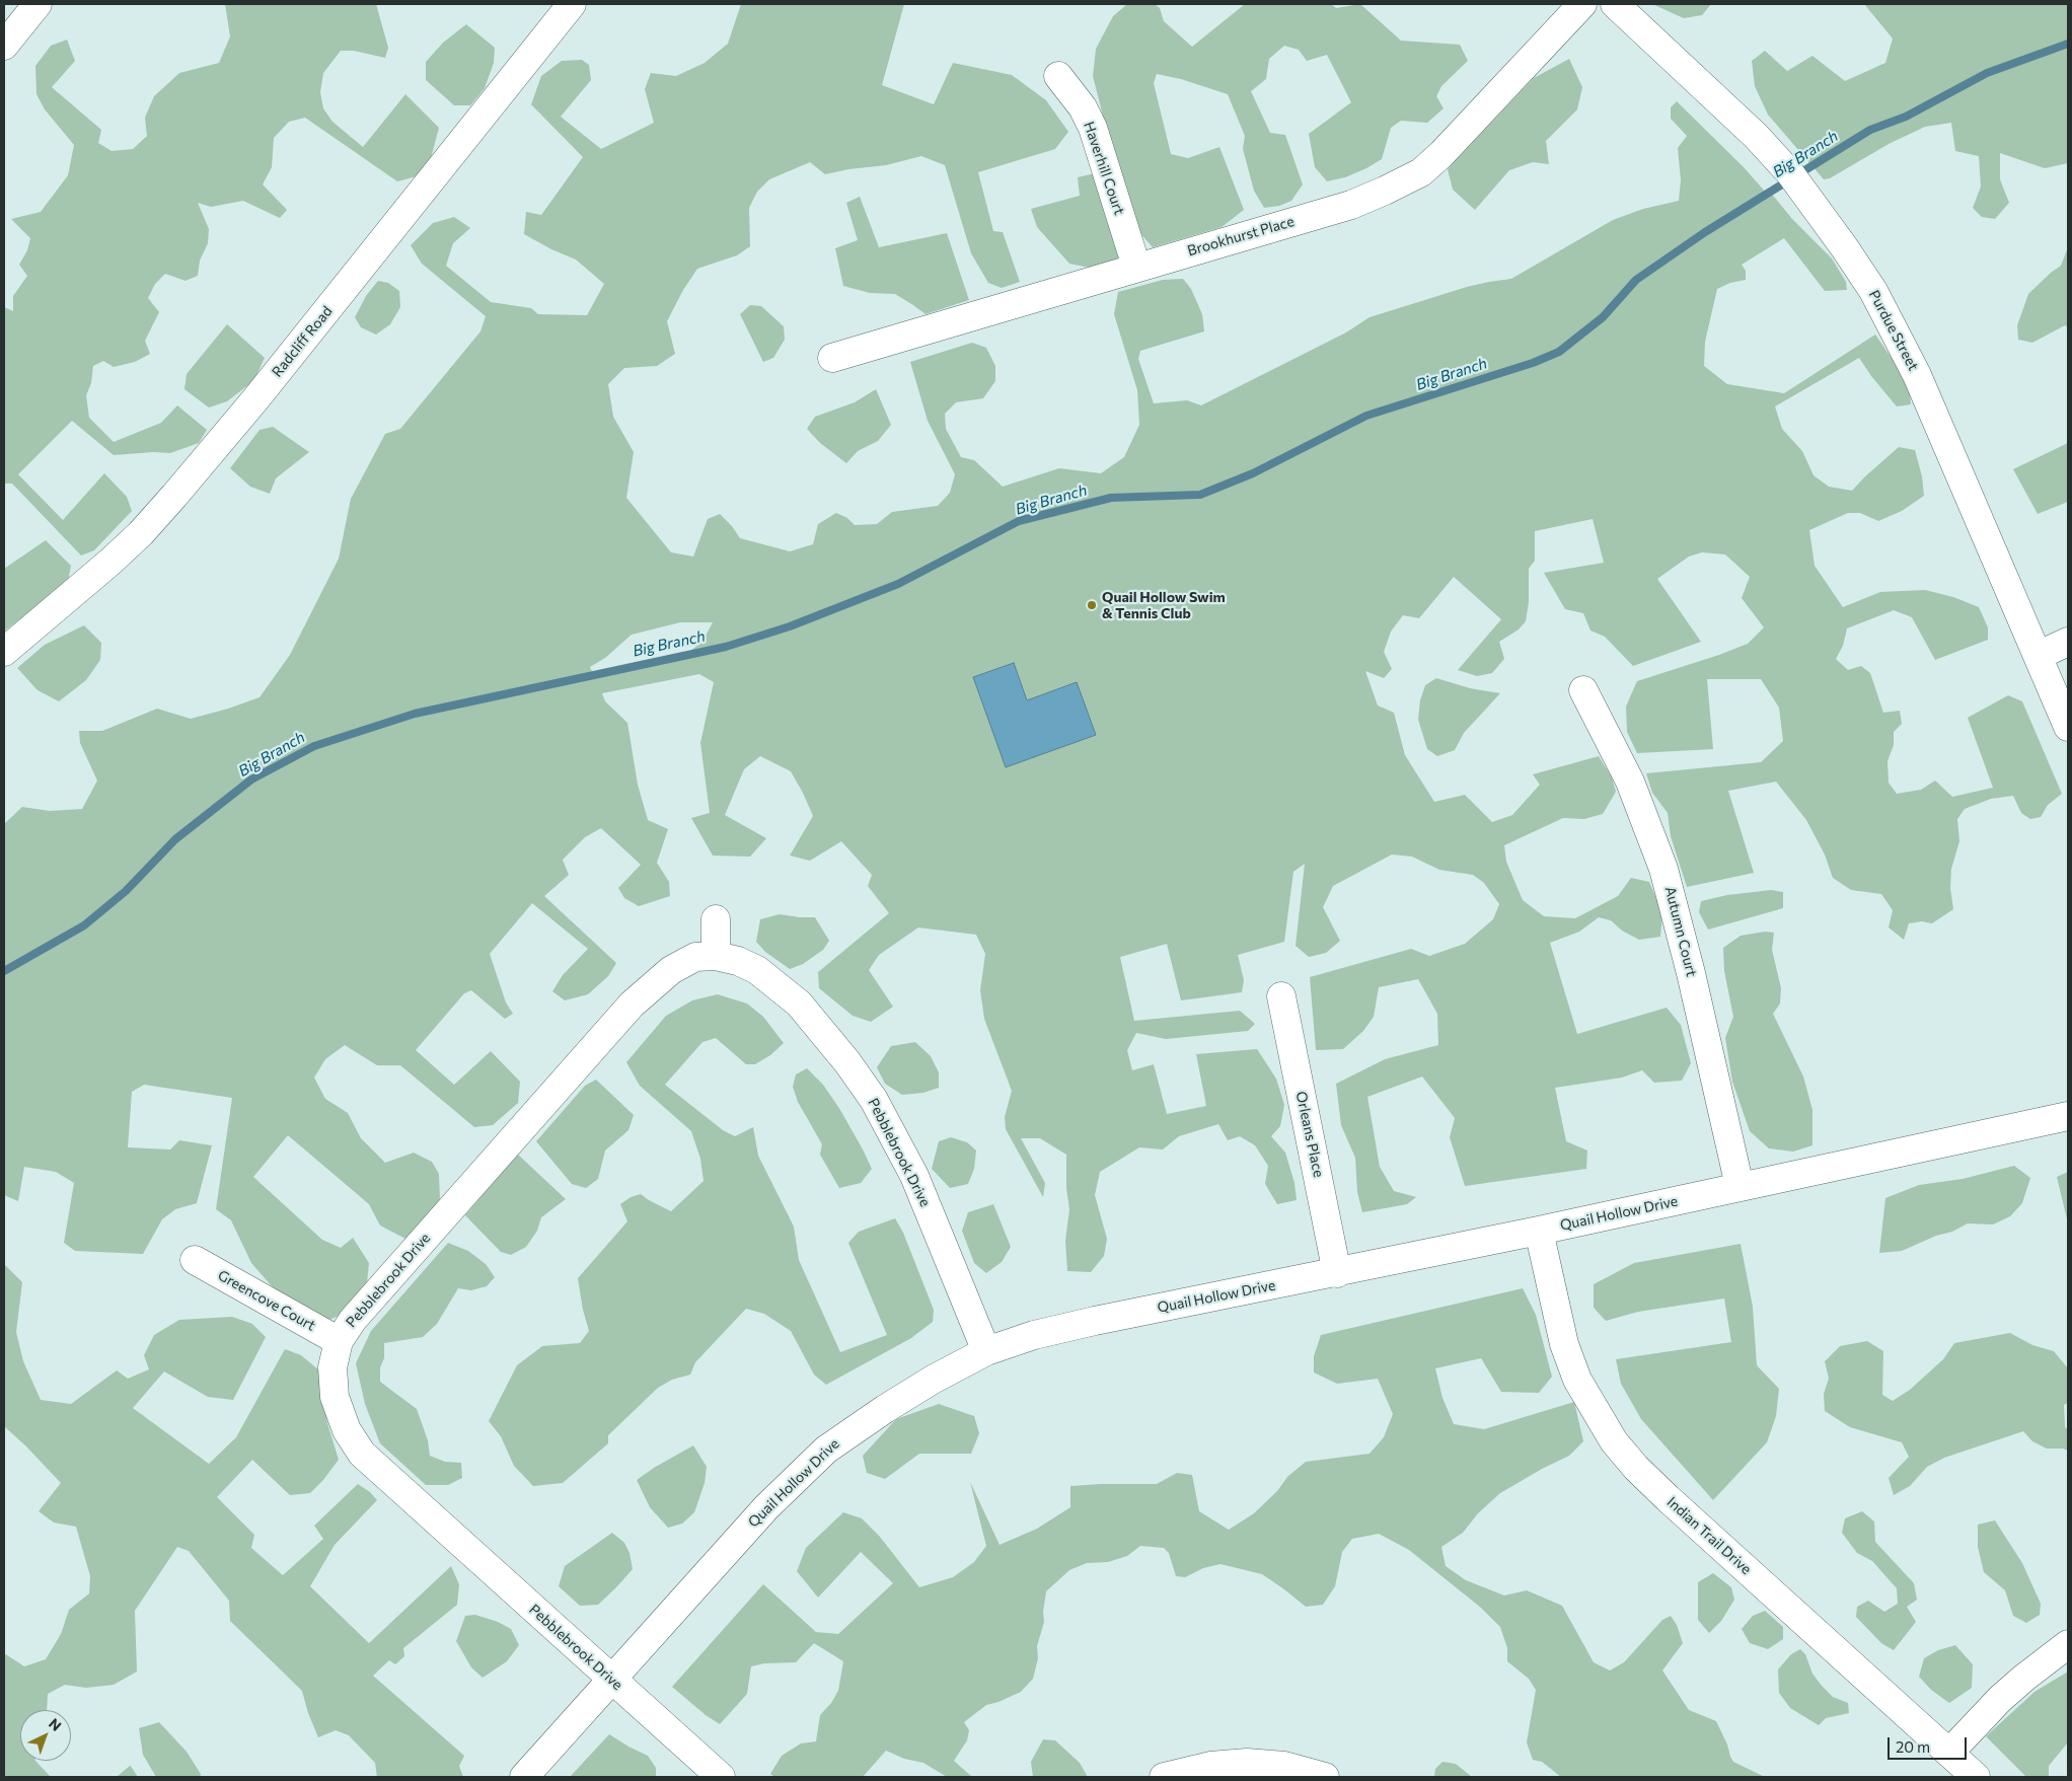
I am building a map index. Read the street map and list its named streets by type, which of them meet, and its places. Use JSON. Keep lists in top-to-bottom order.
{
  "streets": {
    "street": [
      "Haverhill Court",
      "Brookhurst Place",
      "Purdue Street",
      "Radcliff Road",
      "Autumn Court",
      "Orleans Place",
      "Pebblebrook Drive",
      "Quail Hollow Drive",
      "Greencove Court",
      "Indian Trail Drive"
    ]
  },
  "crossings": [
    ["Haverhill Court", "Brookhurst Place"],
    ["Autumn Court", "Quail Hollow Drive"],
    ["Orleans Place", "Quail Hollow Drive"],
    ["Pebblebrook Drive", "Quail Hollow Drive"],
    ["Pebblebrook Drive", "Greencove Court"],
    ["Quail Hollow Drive", "Indian Trail Drive"]
  ],
  "water": ["Big Branch"],
  "places": ["Quail Hollow Swim & Tennis Club"],
  "scale_bar": "20 m",
  "north": "top right"
}
